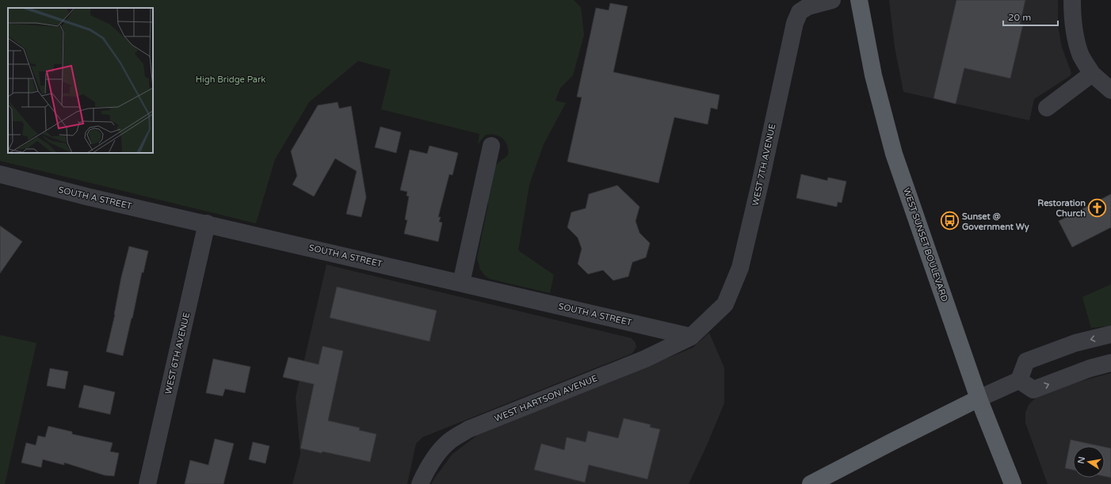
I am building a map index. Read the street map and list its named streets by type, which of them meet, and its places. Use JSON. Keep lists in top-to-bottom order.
{
  "streets": {
    "main road": ["WEST SUNSET BOULEVARD"],
    "street": [
      "WEST 7TH AVENUE",
      "SOUTH A STREET",
      "WEST 6TH AVENUE",
      "WEST HARTSON AVENUE"
    ]
  },
  "crossings": [
    ["WEST 7TH AVENUE", "SOUTH A STREET"],
    ["WEST 7TH AVENUE", "WEST HARTSON AVENUE"],
    ["SOUTH A STREET", "WEST 6TH AVENUE"],
    ["SOUTH A STREET", "WEST HARTSON AVENUE"]
  ],
  "parks": ["High Bridge Park"],
  "places": {
    "church": ["Restoration Church"],
    "bus stop": ["Sunset @ Government Wy"]
  },
  "scale_bar": "20 m",
  "north": "left"
}
